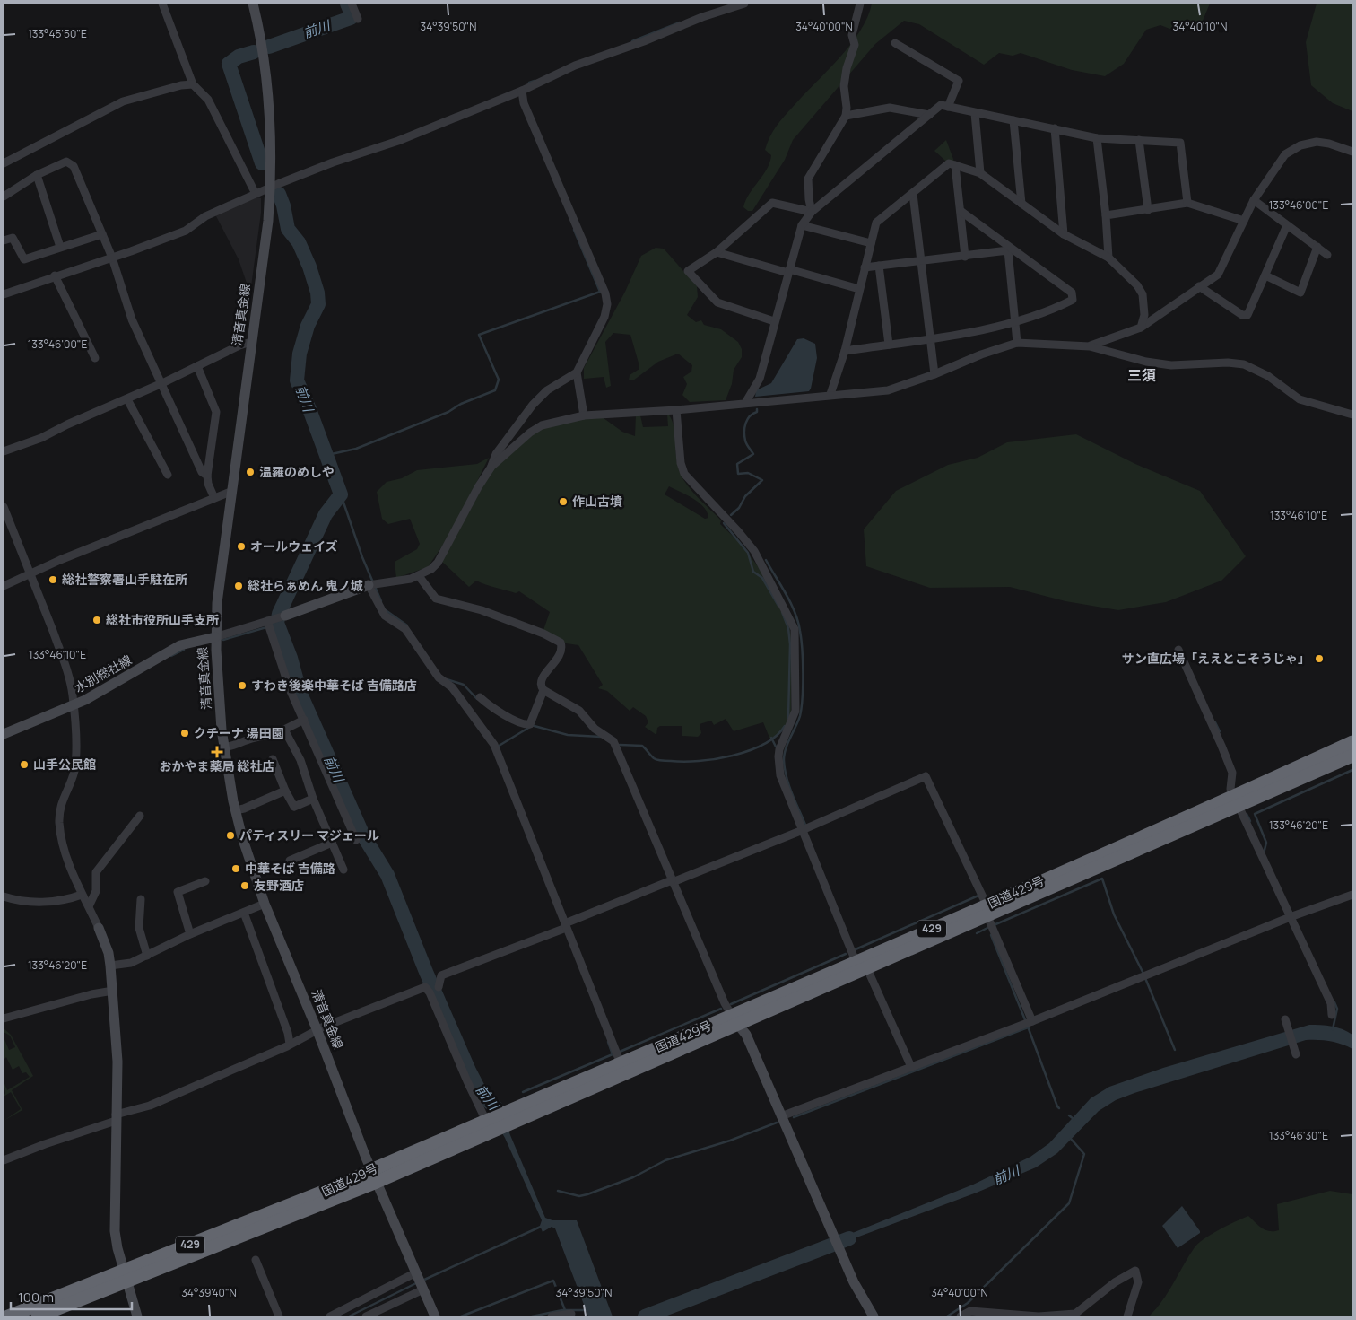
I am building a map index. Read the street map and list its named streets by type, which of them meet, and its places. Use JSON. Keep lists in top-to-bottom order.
{
  "streets": {
    "highway": ["国道429号", "429"],
    "main road": ["清音真金線", "水別総社線"]
  },
  "crossings": [
    ["清音真金線", "水別総社線"],
    ["清音真金線", "国道429号"]
  ],
  "districts": ["三須"],
  "water": ["前川"],
  "places": {
    "other": [
      "温羅のめしや",
      "作山古墳",
      "オールウェイズ",
      "総社警察署山手駐在所",
      "総社らぁめん 鬼ノ城",
      "総社市役所山手支所",
      "サン直広場「ええとこそうじゃ」",
      "すわき後楽中華そば 吉備路店",
      "クチーナ 湯田園",
      "山手公民館",
      "パティスリー マジェール",
      "中華そば 吉備路",
      "友野酒店"
    ],
    "health": ["おかやま薬局 総社店"]
  },
  "scale_bar": "100 m",
  "coordinates": [
    "34°39'50\"N",
    "34°40'00\"N",
    "34°40'10\"N",
    "133°45'50\"E",
    "133°46'00\"E",
    "133°46'10\"E",
    "133°46'20\"E",
    "133°46'30\"E",
    "34°39'40\"N"
  ]
}
